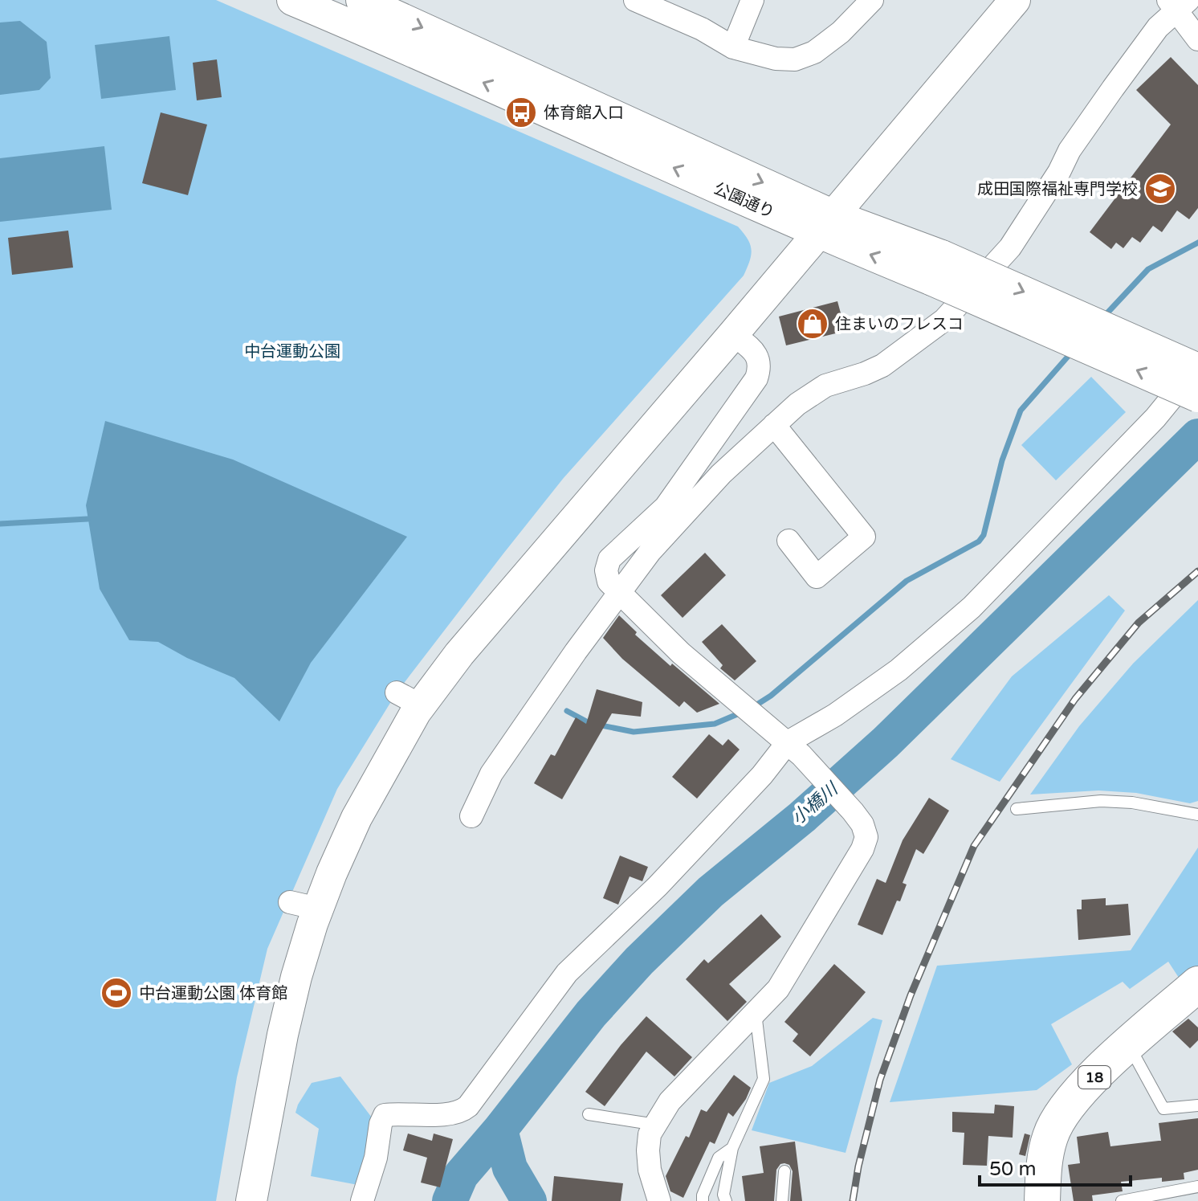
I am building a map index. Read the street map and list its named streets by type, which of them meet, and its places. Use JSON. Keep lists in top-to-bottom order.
{
  "streets": {
    "main road": ["18"],
    "street": ["公園通り"]
  },
  "water": ["小橋川"],
  "parks": ["中台運動公園"],
  "places": {
    "bus stop": ["体育館入口"],
    "school or university": ["成田国際福祉専門学校"],
    "shop": ["住まいのフレスコ"],
    "sports": ["中台運動公園 体育館"]
  },
  "scale_bar": "50 m"
}
